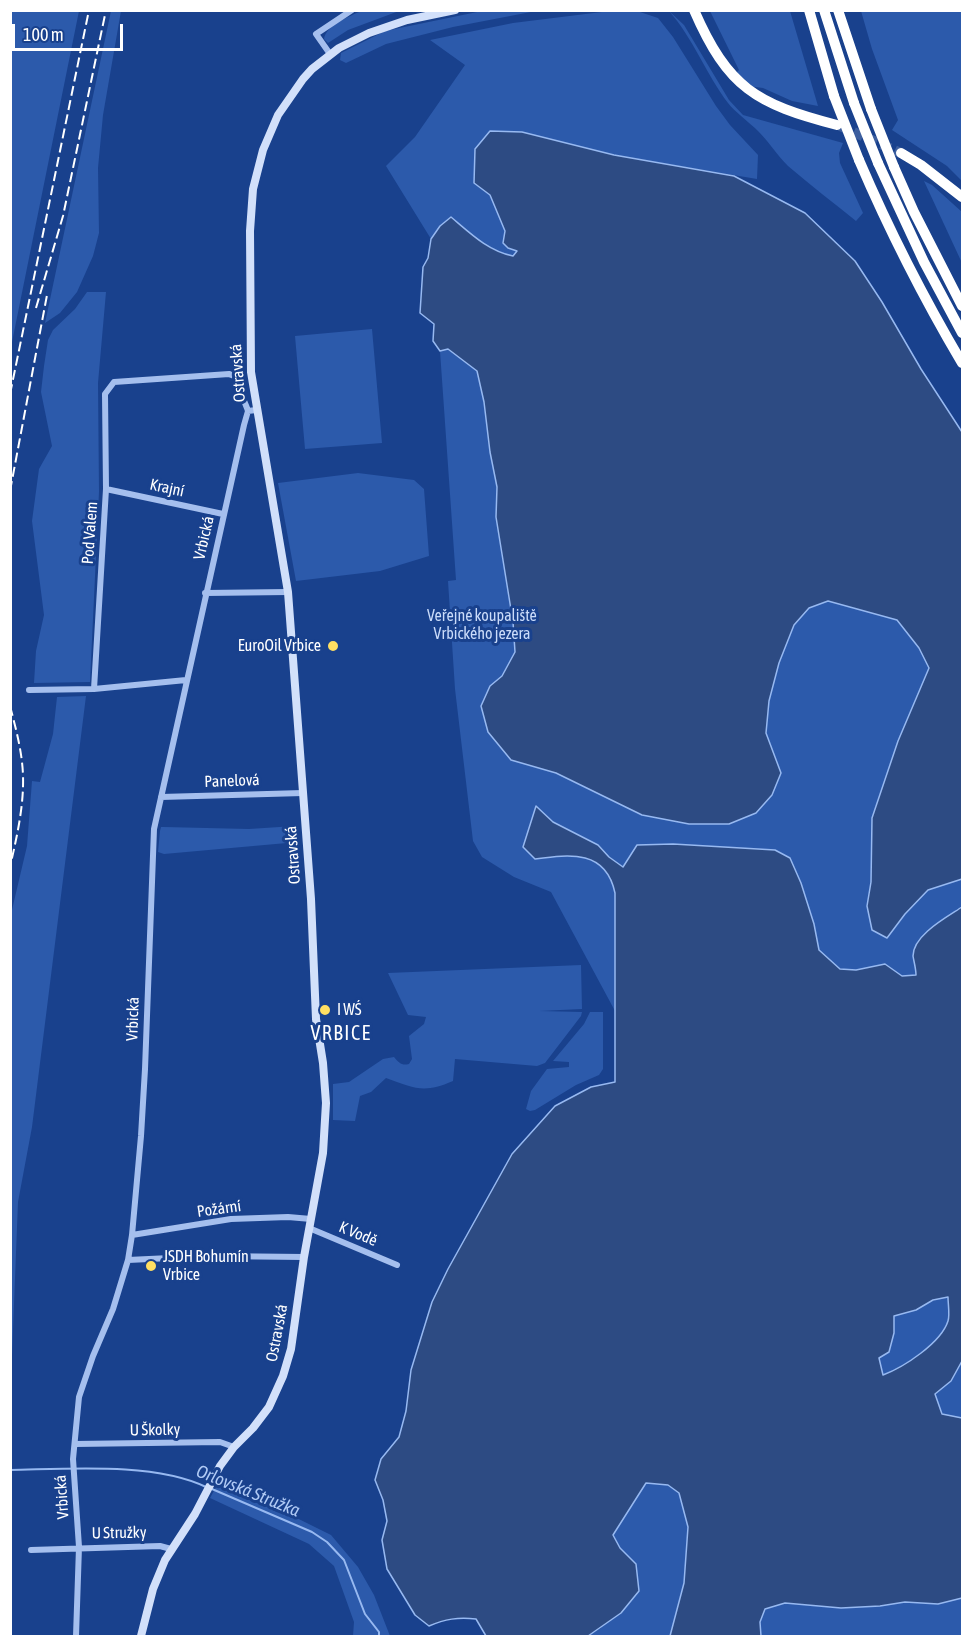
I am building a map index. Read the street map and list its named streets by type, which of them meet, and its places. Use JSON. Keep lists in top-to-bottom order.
{
  "streets": {
    "main road": ["Ostravská"],
    "street": [
      "Krajní",
      "Pod Valem",
      "Vrbická",
      "Panelová",
      "Požární",
      "K Vodě",
      "U Školky",
      "U Stružky"
    ]
  },
  "crossings": [
    ["Ostravská", "Pod Valem"],
    ["Ostravská", "Vrbická"],
    ["Ostravská", "Panelová"],
    ["Ostravská", "Požární"],
    ["Ostravská", "K Vodě"],
    ["Ostravská", "U Školky"],
    ["Ostravská", "U Stružky"],
    ["Krajní", "Pod Valem"],
    ["Krajní", "Vrbická"],
    ["Pod Valem", "Vrbická"],
    ["Vrbická", "Panelová"],
    ["Vrbická", "Požární"],
    ["Vrbická", "U Školky"],
    ["Vrbická", "U Stružky"]
  ],
  "districts": ["VRBICE"],
  "water": ["Orlovská Stružka"],
  "parks": ["Veřejné koupaliště Vrbického jezera"],
  "places": ["EuroOil Vrbice", "I WŚ", "JSDH Bohumín Vrbice"],
  "scale_bar": "100 m"
}
